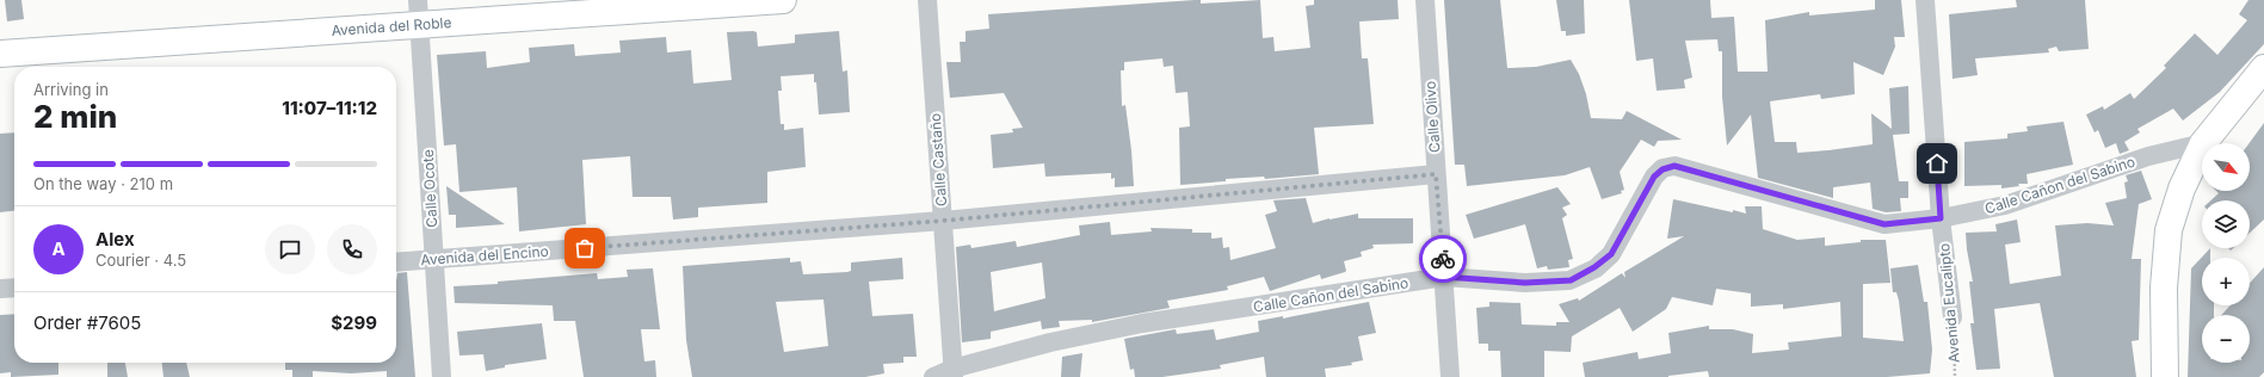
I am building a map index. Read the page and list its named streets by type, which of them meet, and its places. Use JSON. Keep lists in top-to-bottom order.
{
  "streets": {
    "street": [
      "Avenida del Roble",
      "Calle Olivo",
      "Calle Castaño",
      "Calle Cañon del Sabino",
      "Calle Ocote",
      "Avenida del Encino",
      "Avenida Eucalipto"
    ]
  },
  "crossings": [
    ["Avenida del Roble", "Calle Ocote"],
    ["Calle Olivo", "Calle Cañon del Sabino"],
    ["Calle Olivo", "Avenida del Encino"],
    ["Calle Castaño", "Calle Cañon del Sabino"],
    ["Calle Castaño", "Avenida del Encino"],
    ["Calle Cañon del Sabino", "Avenida Eucalipto"],
    ["Calle Ocote", "Avenida del Encino"]
  ],
  "north": "bottom right",
  "page": {
    "heading": ["2 min", "Arriving in", "11:07–11:12"],
    "panel": [
      "Alex",
      "Courier · 4.5",
      "Order #7605",
      "$299"
    ],
    "map_buttons": ["+", "−"],
    "bar": "On the way · 210 m",
    "round": "A"
  }
}
